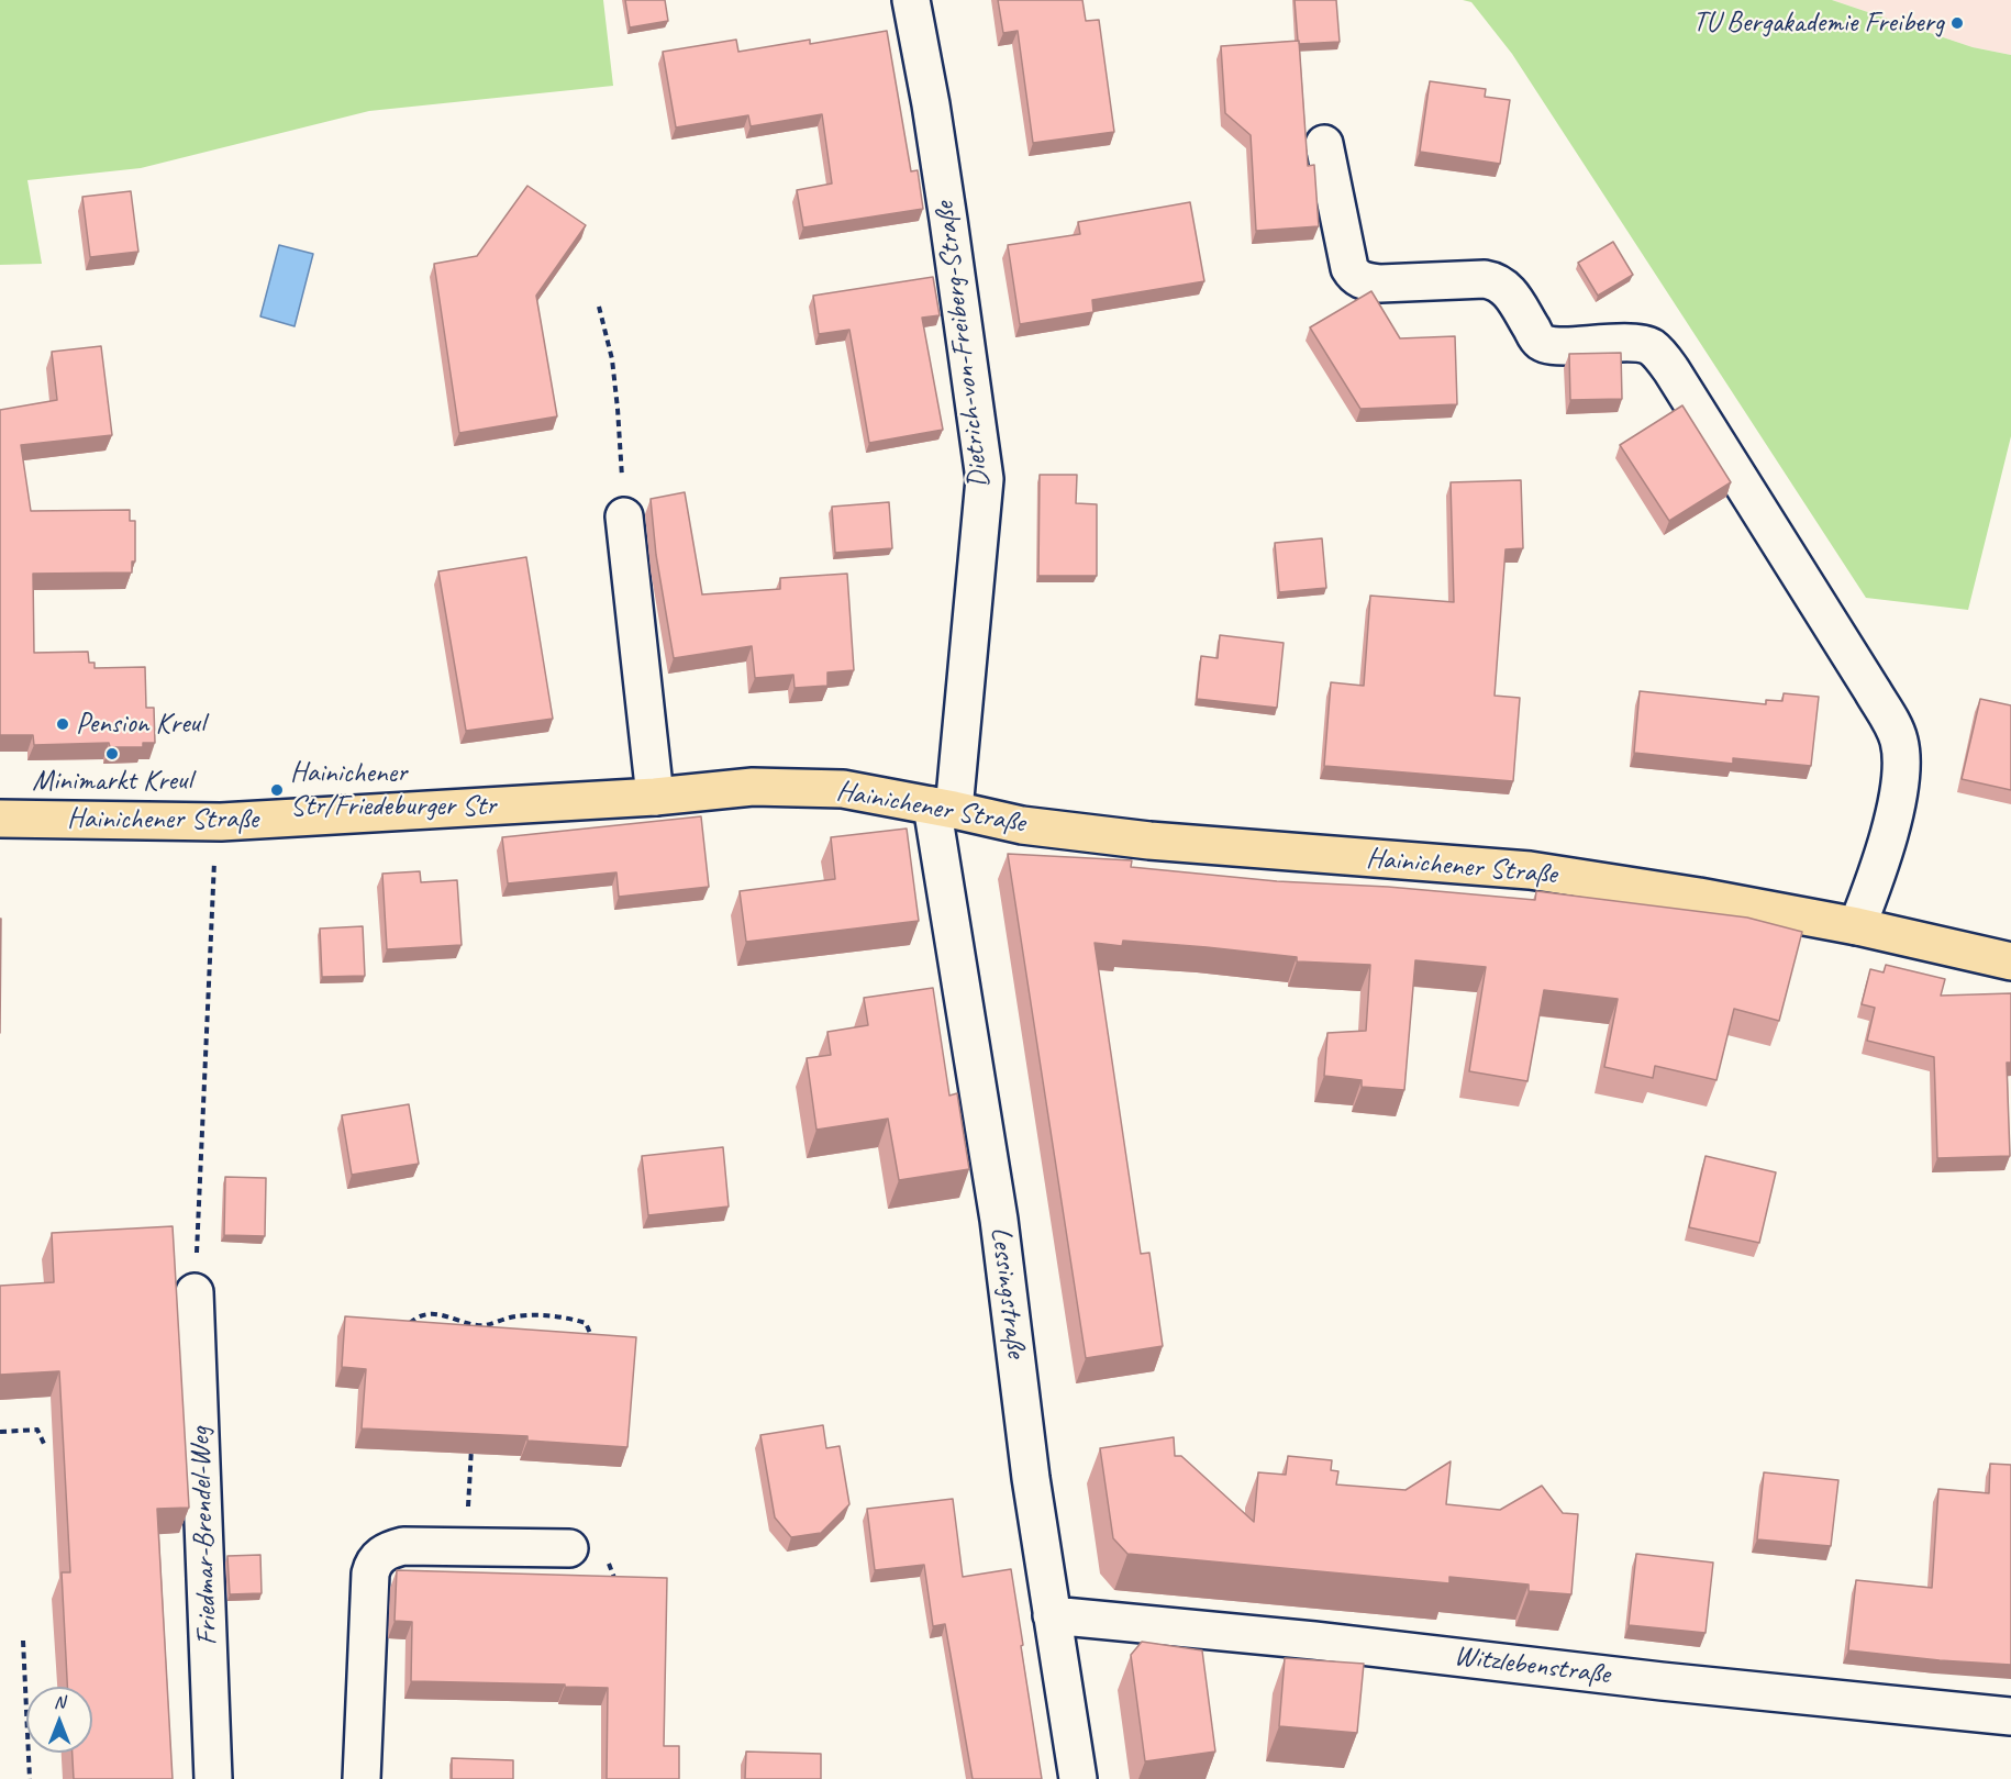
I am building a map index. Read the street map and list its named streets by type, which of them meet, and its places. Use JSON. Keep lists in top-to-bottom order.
{
  "streets": {
    "main road": ["Hainichener Straße"],
    "street": [
      "Dietrich-von-Freiberg-Straße",
      "Lessingstraße",
      "Friedmar-Brendel-Weg",
      "Witzlebenstraße"
    ]
  },
  "crossings": [
    ["Dietrich-von-Freiberg-Straße", "Hainichener Straße"],
    ["Dietrich-von-Freiberg-Straße", "Lessingstraße"],
    ["Hainichener Straße", "Lessingstraße"],
    ["Lessingstraße", "Witzlebenstraße"]
  ],
  "places": [
    "TU Bergakademie Freiberg",
    "Pension Kreul",
    "Minimarkt Kreul",
    "Hainichener Str/Friedeburger Str"
  ],
  "north": "top"
}
